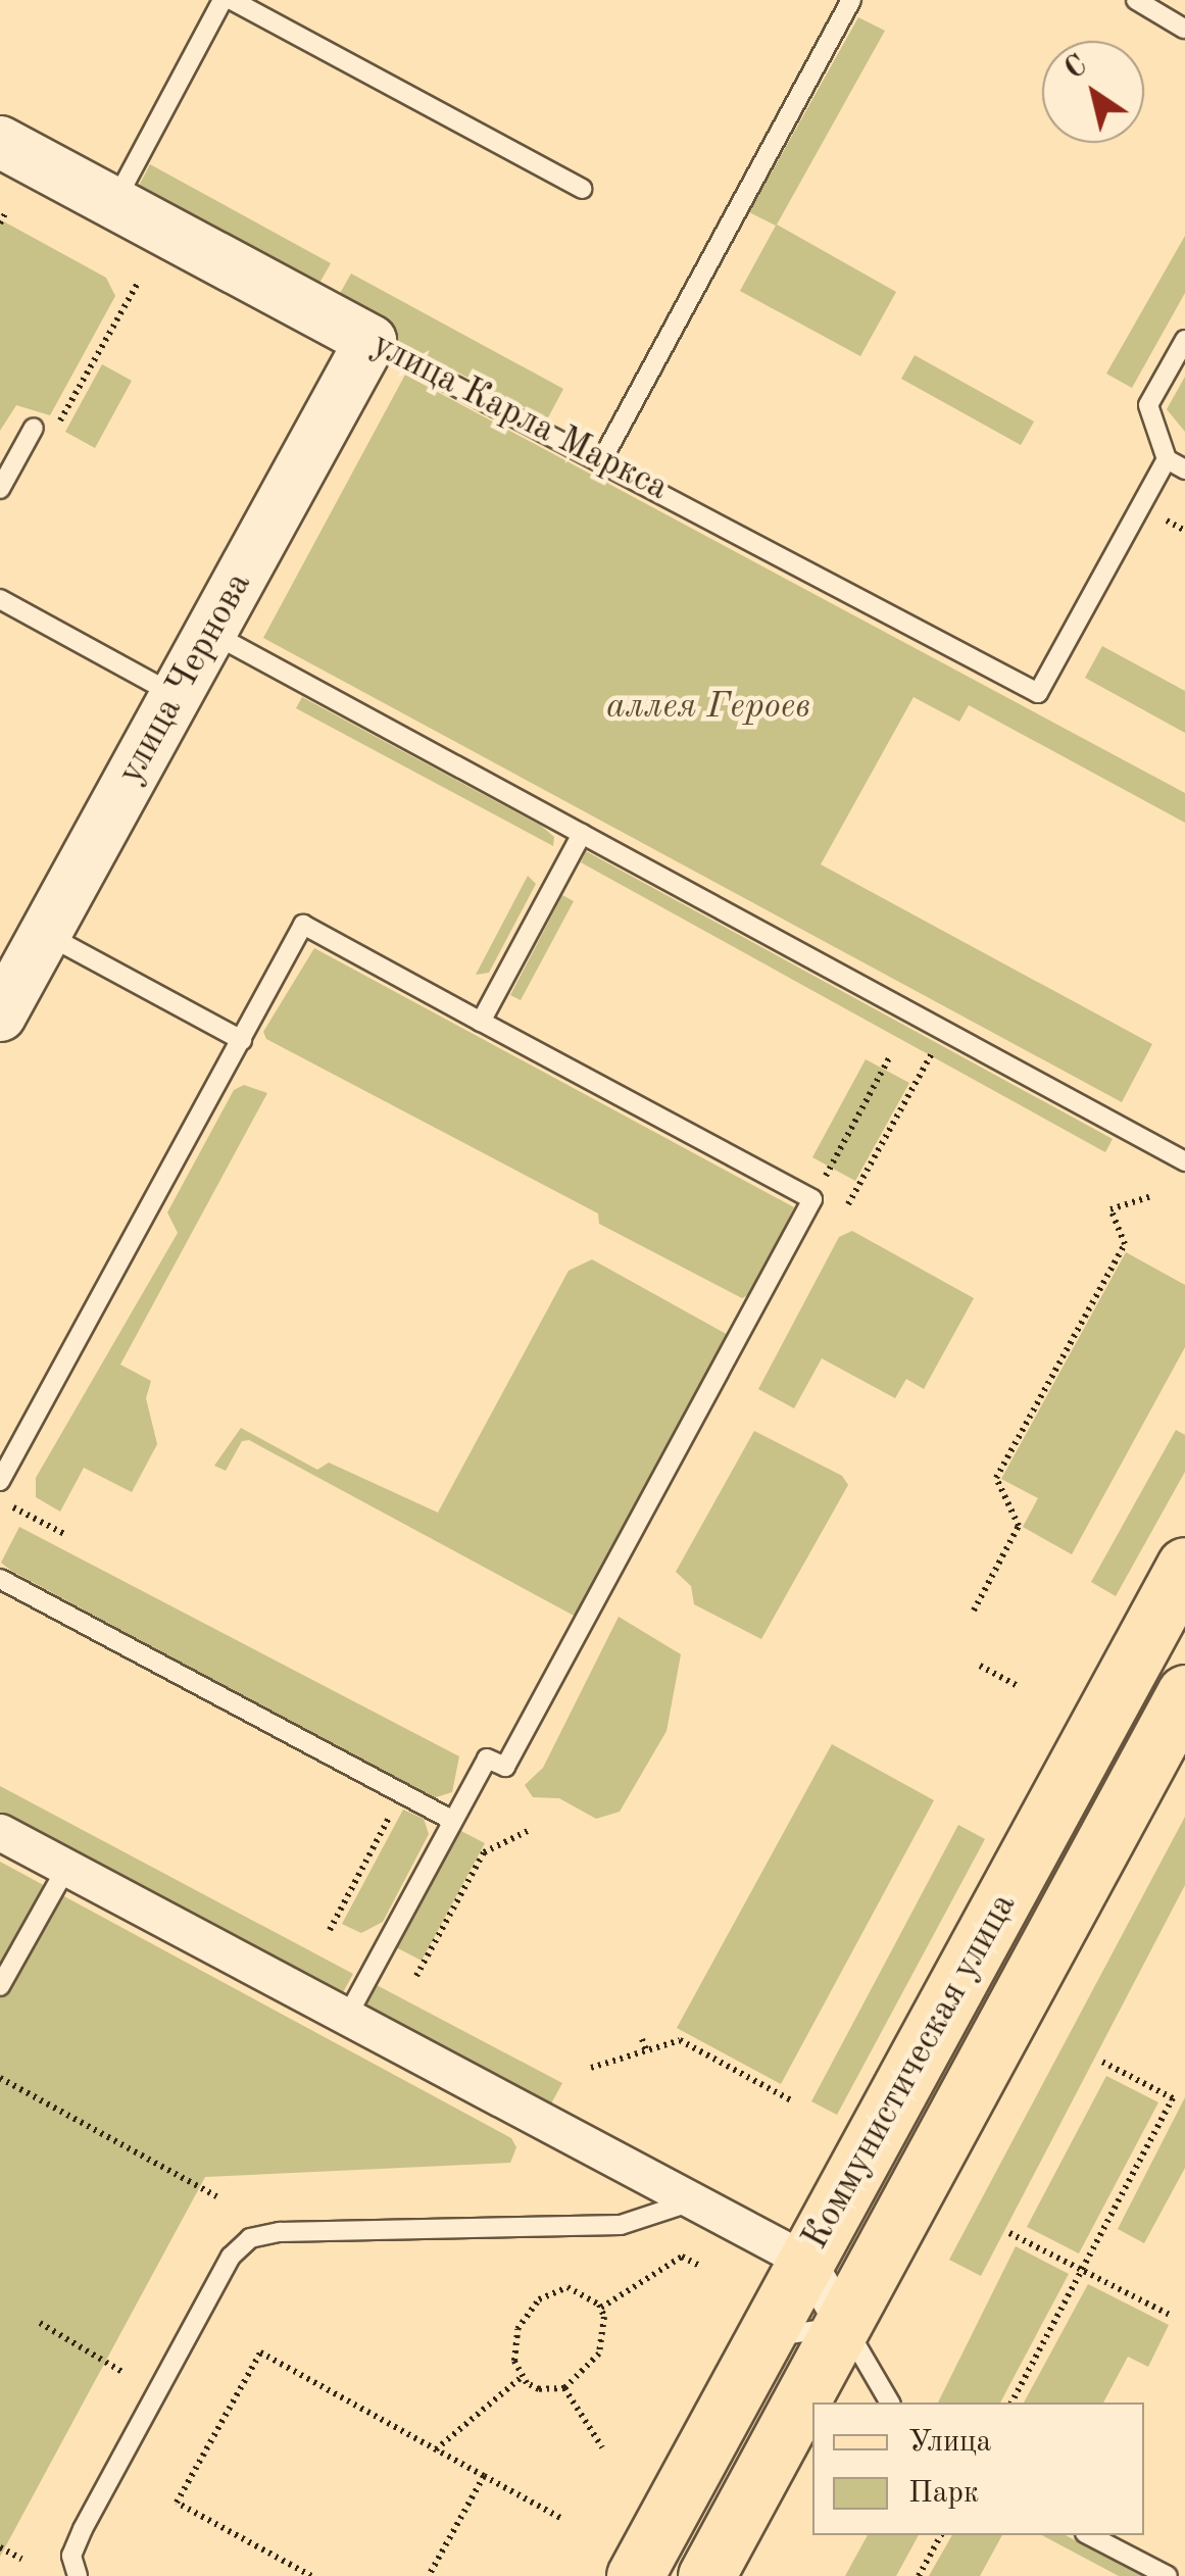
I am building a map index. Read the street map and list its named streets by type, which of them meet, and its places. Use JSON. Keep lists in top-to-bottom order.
{
  "streets": {
    "main road": ["Коммунистическая улица"],
    "street": ["улица Карла Маркса", "улица Чернова"]
  },
  "crossings": [
    ["улица Карла Маркса", "улица Чернова"]
  ],
  "parks": ["аллея Героев"],
  "legend": ["Улица", "Парк"],
  "north": "top left"
}
